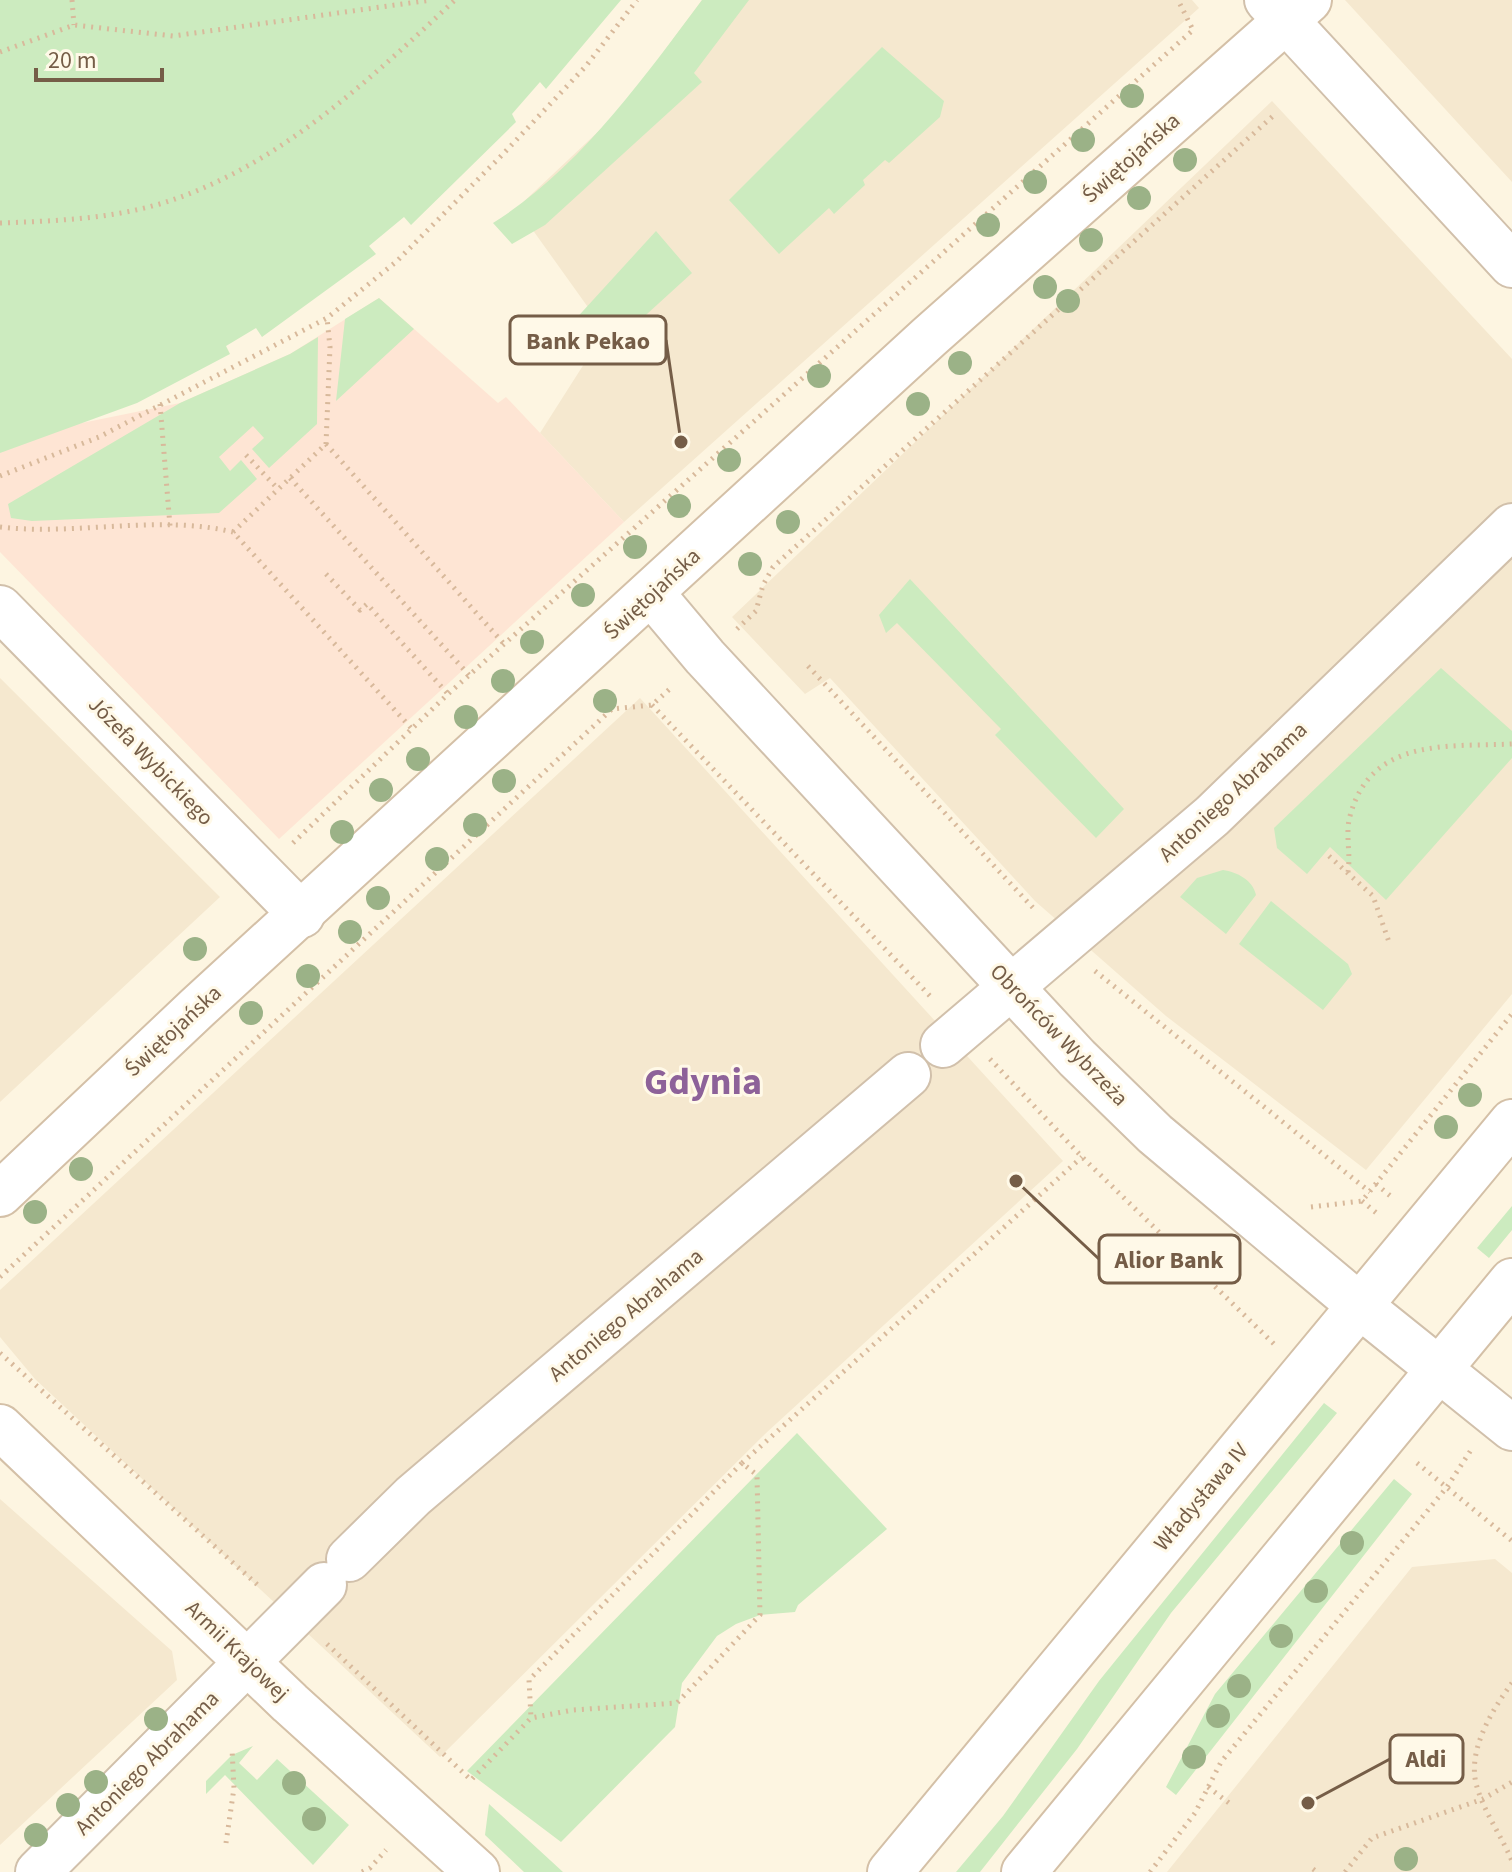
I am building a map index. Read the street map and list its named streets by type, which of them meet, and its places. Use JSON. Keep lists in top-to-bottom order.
{
  "streets": {
    "street": [
      "Świętojańska",
      "Józefa Wybickiego",
      "Antoniego Abrahama",
      "Obrońców Wybrzeża",
      "Władysława IV",
      "Armii Krajowej"
    ]
  },
  "crossings": [
    ["Świętojańska", "Józefa Wybickiego"],
    ["Świętojańska", "Obrońców Wybrzeża"],
    ["Antoniego Abrahama", "Obrońców Wybrzeża"],
    ["Antoniego Abrahama", "Armii Krajowej"],
    ["Obrońców Wybrzeża", "Władysława IV"]
  ],
  "districts": ["Gdynia"],
  "places": ["Bank Pekao", "Alior Bank", "Aldi"],
  "scale_bar": "20 m"
}
